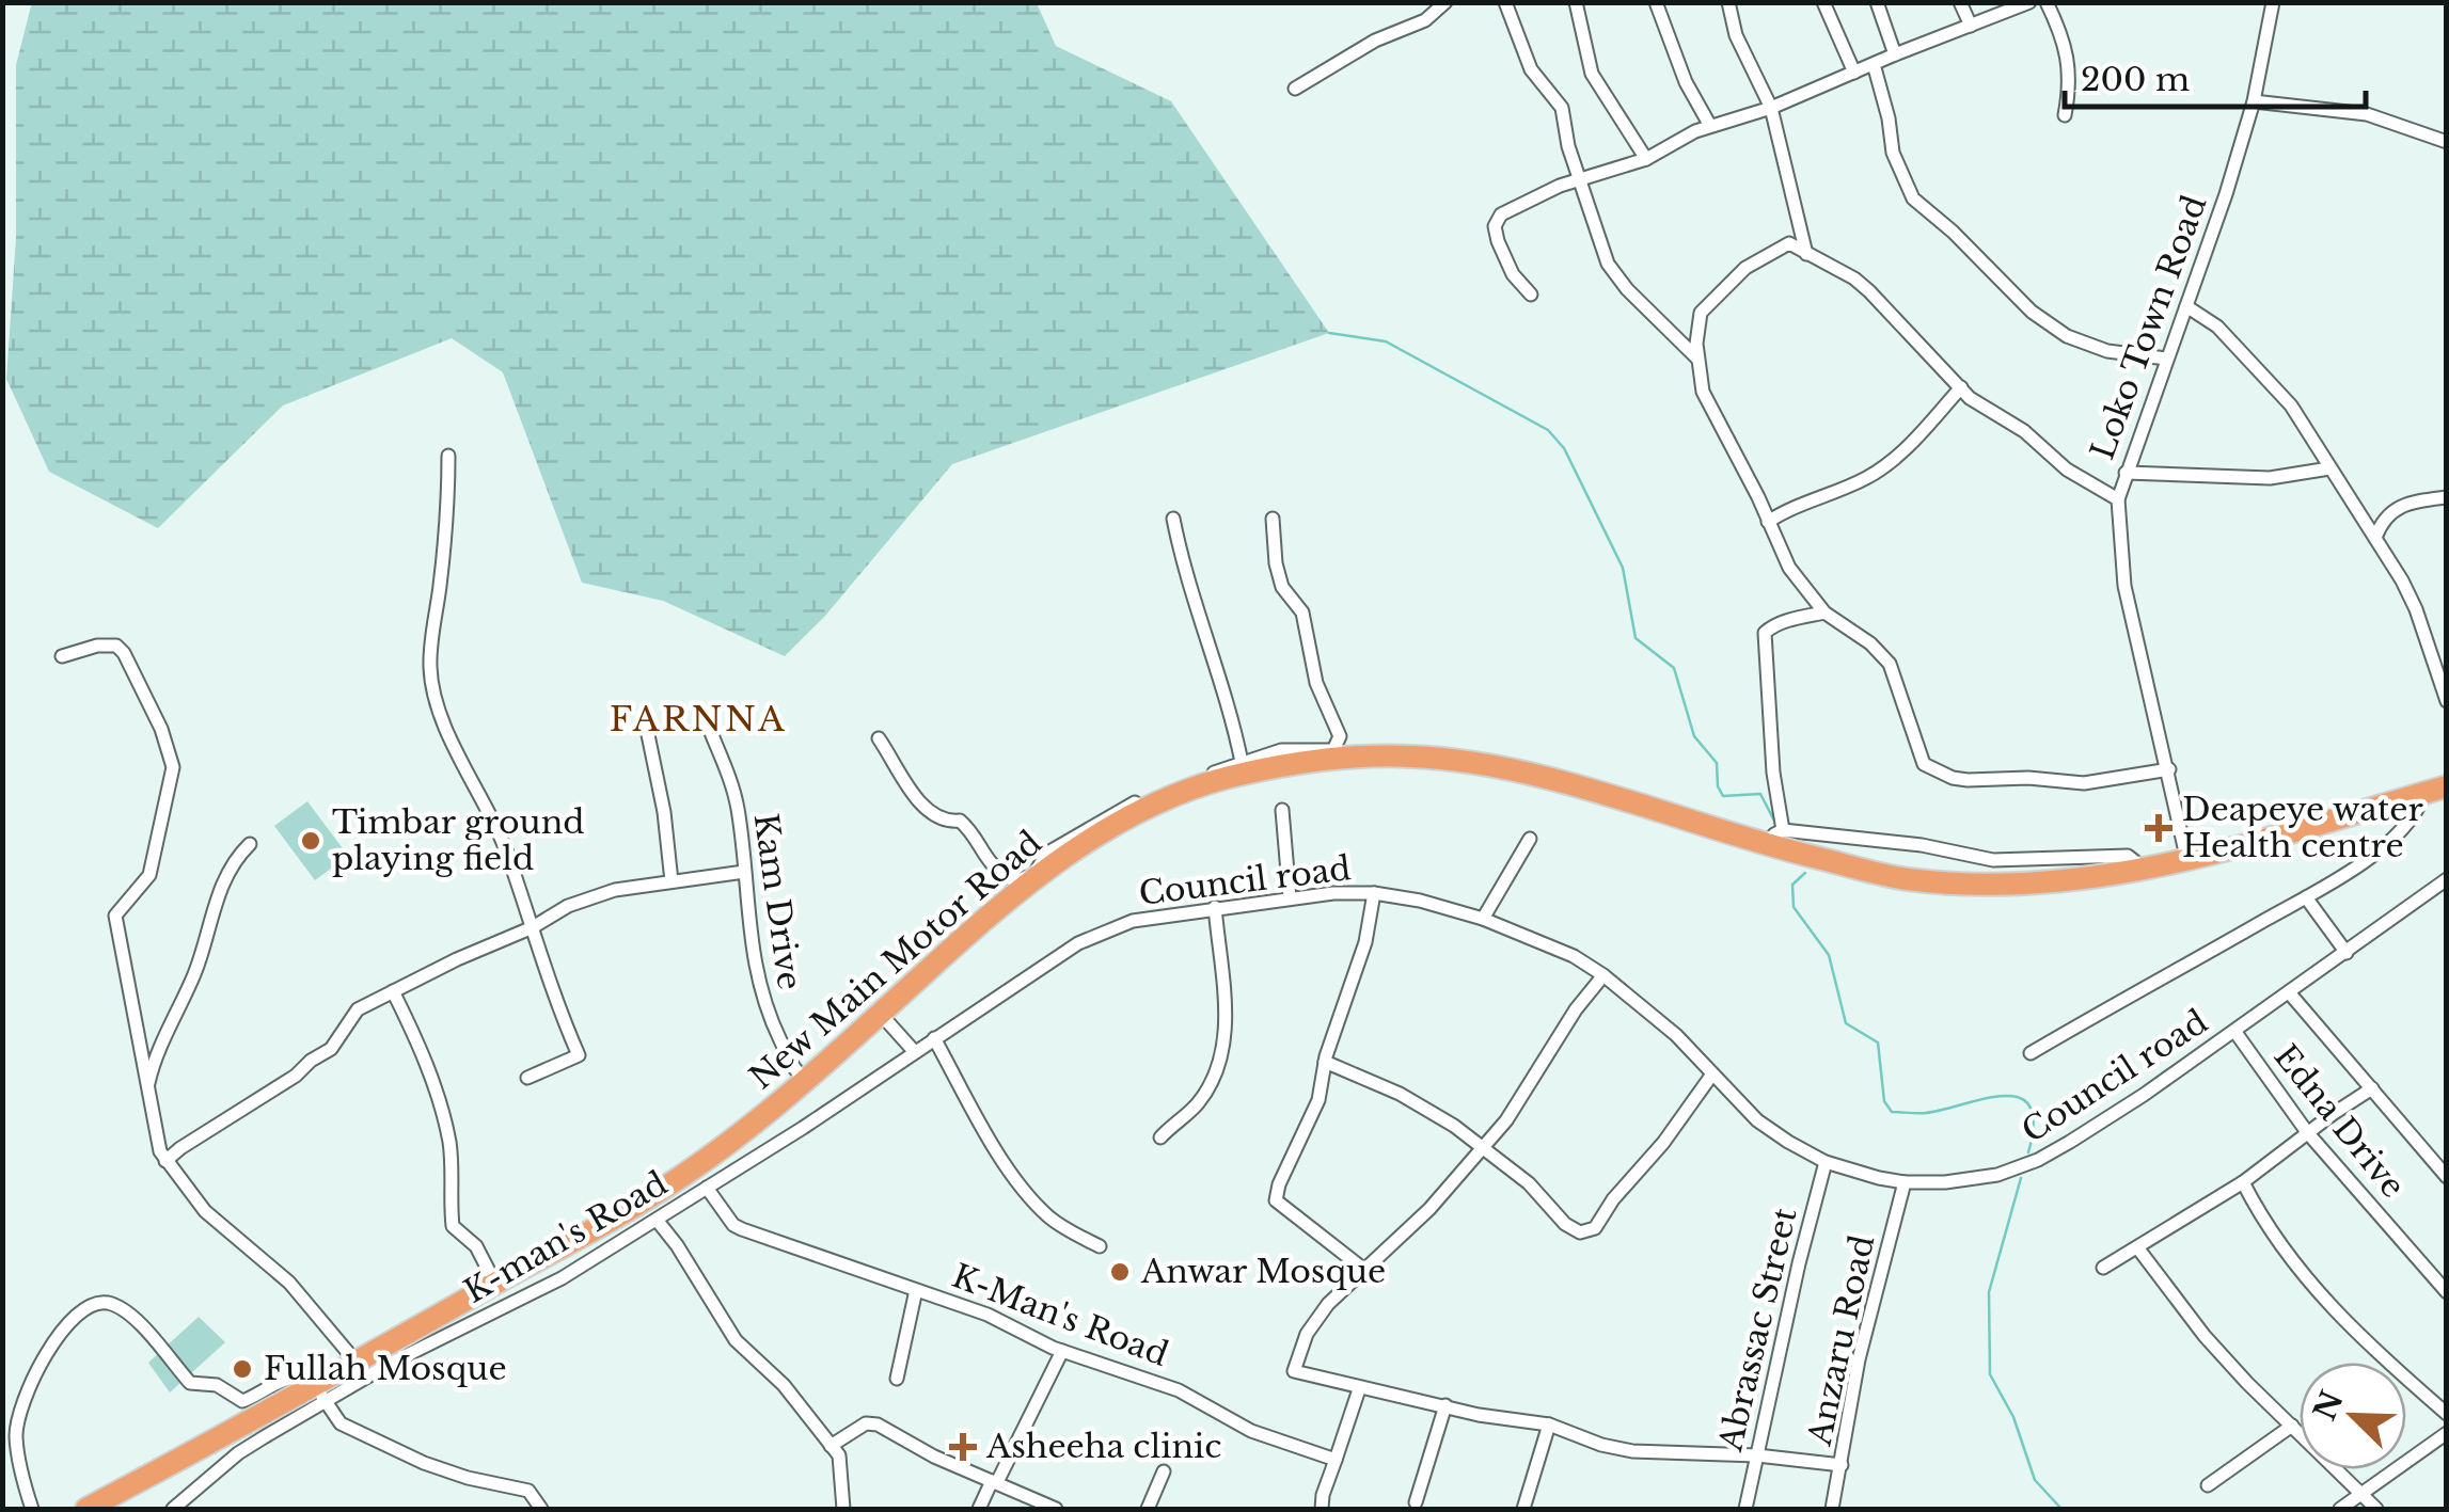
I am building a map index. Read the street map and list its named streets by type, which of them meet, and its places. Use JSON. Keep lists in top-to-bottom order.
{
  "streets": {
    "highway": ["New Main Motor Road"],
    "street": [
      "Loko Town Road",
      "Council road",
      "Kam Drive",
      "Edna Drive",
      "K-man's Road",
      "K-Man's Road",
      "Abrassac Street",
      "Anzaru Road"
    ]
  },
  "crossings": [
    ["Loko Town Road", "New Main Motor Road"],
    ["Council road", "Edna Drive"],
    ["Council road", "K-man's Road"],
    ["Council road", "Abrassac Street"],
    ["Council road", "Anzaru Road"],
    ["Kam Drive", "New Main Motor Road"],
    ["New Main Motor Road", "K-man's Road"],
    ["K-man's Road", "K-Man's Road"]
  ],
  "districts": ["FARNNA"],
  "places": {
    "health": ["Deapeye water Health centre", "Asheeha clinic"],
    "other": ["Timbar ground playing field", "Anwar Mosque", "Fullah Mosque"]
  },
  "scale_bar": "200 m",
  "north": "top left"
}
